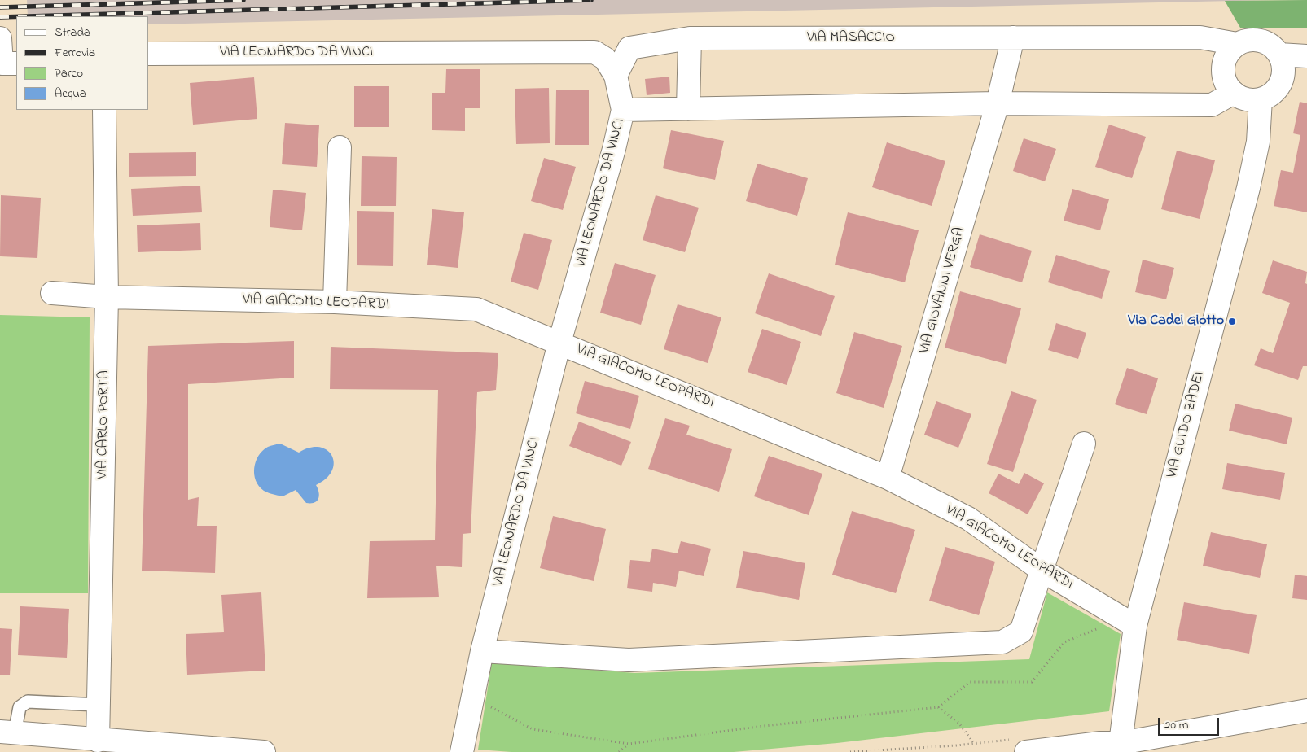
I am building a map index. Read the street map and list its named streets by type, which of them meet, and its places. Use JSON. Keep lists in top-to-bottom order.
{
  "streets": {
    "street": [
      "VIA MASACCIO",
      "VIA LEONARDO DA VINCI",
      "VIA GIOVANNI VERGA",
      "VIA GIACOMO LEOPARDI",
      "VIA CARLO PORTA",
      "VIA GUIDO ZADEI"
    ]
  },
  "crossings": [
    ["VIA MASACCIO", "VIA LEONARDO DA VINCI"],
    ["VIA MASACCIO", "VIA GUIDO ZADEI"],
    ["VIA LEONARDO DA VINCI", "VIA GIACOMO LEOPARDI"],
    ["VIA GIOVANNI VERGA", "VIA GIACOMO LEOPARDI"],
    ["VIA GIACOMO LEOPARDI", "VIA CARLO PORTA"],
    ["VIA GIACOMO LEOPARDI", "VIA GUIDO ZADEI"]
  ],
  "places": ["Via Cadei Giotto"],
  "legend": [
    "Strada",
    "Ferrovia",
    "Parco",
    "Acqua"
  ],
  "scale_bar": "20 m"
}
